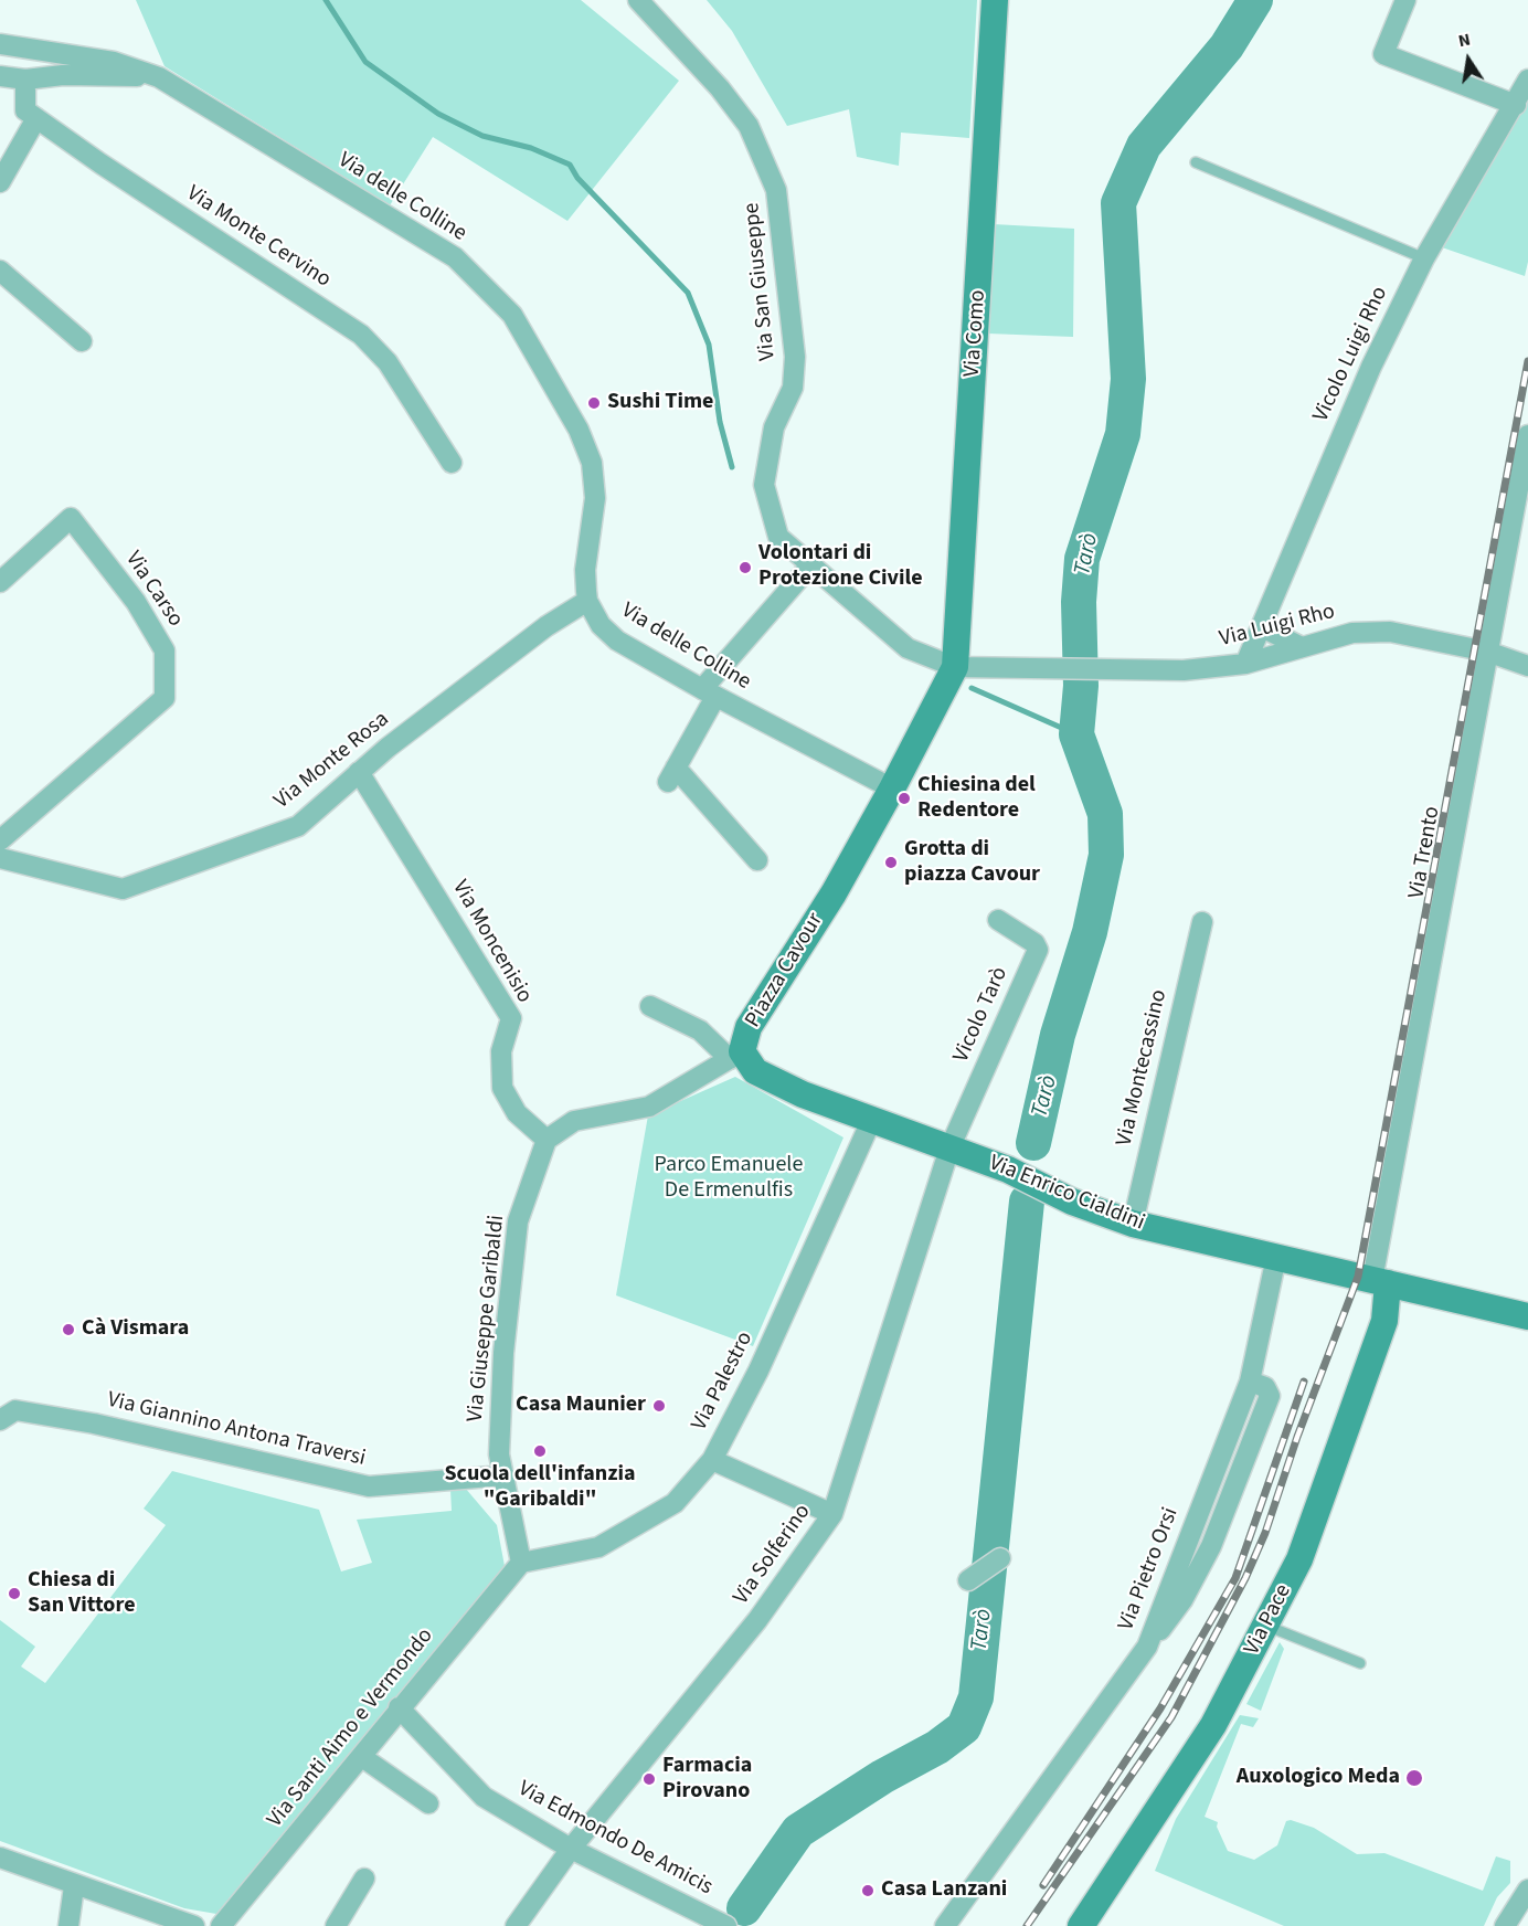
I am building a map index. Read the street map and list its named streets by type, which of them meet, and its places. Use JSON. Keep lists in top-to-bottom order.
{
  "streets": {
    "street": [
      "Via delle Colline",
      "Via Monte Cervino",
      "Via San Giuseppe",
      "Via Como",
      "Vicolo Luigi Rho",
      "Via Carso",
      "Via Luigi Rho",
      "Via Monte Rosa",
      "Via Trento",
      "Via Moncenisio",
      "Piazza Cavour",
      "Vicolo Tarò",
      "Via Montecassino",
      "Via Enrico Cialdini",
      "Via Giuseppe Garibaldi",
      "Via Palestro",
      "Via Giannino Antona Traversi",
      "Via Solferino",
      "Via Pietro Orsi",
      "Via Pace",
      "Via Santi Aimo e Vermondo",
      "Via Edmondo De Amicis"
    ]
  },
  "crossings": [
    ["Via delle Colline", "Via Monte Rosa"],
    ["Via delle Colline", "Piazza Cavour"],
    ["Via San Giuseppe", "Via Como"],
    ["Via San Giuseppe", "Via Luigi Rho"],
    ["Via San Giuseppe", "Piazza Cavour"],
    ["Via Como", "Via Luigi Rho"],
    ["Via Como", "Piazza Cavour"],
    ["Vicolo Luigi Rho", "Via Luigi Rho"],
    ["Via Luigi Rho", "Via Trento"],
    ["Via Luigi Rho", "Piazza Cavour"],
    ["Via Monte Rosa", "Via Moncenisio"],
    ["Via Trento", "Via Enrico Cialdini"],
    ["Via Trento", "Via Pace"],
    ["Via Moncenisio", "Via Giuseppe Garibaldi"],
    ["Piazza Cavour", "Via Enrico Cialdini"],
    ["Vicolo Tarò", "Via Enrico Cialdini"],
    ["Vicolo Tarò", "Via Solferino"],
    ["Via Montecassino", "Via Enrico Cialdini"],
    ["Via Enrico Cialdini", "Via Palestro"],
    ["Via Enrico Cialdini", "Via Solferino"],
    ["Via Enrico Cialdini", "Via Pietro Orsi"],
    ["Via Enrico Cialdini", "Via Pace"],
    ["Via Giuseppe Garibaldi", "Via Palestro"],
    ["Via Giuseppe Garibaldi", "Via Giannino Antona Traversi"],
    ["Via Giuseppe Garibaldi", "Via Santi Aimo e Vermondo"],
    ["Via Palestro", "Via Santi Aimo e Vermondo"],
    ["Via Solferino", "Via Edmondo De Amicis"],
    ["Via Santi Aimo e Vermondo", "Via Edmondo De Amicis"]
  ],
  "water": ["Tarò"],
  "parks": ["Parco Emanuele De Ermenulfis"],
  "places": [
    "Sushi Time",
    "Volontari di Protezione Civile",
    "Chiesina del Redentore",
    "Grotta di piazza Cavour",
    "Cà Vismara",
    "Casa Maunier",
    "Scuola dell'infanzia \"Garibaldi\"",
    "Chiesa di San Vittore",
    "Auxologico Meda",
    "Farmacia Pirovano",
    "Casa Lanzani"
  ],
  "north": "top"
}
